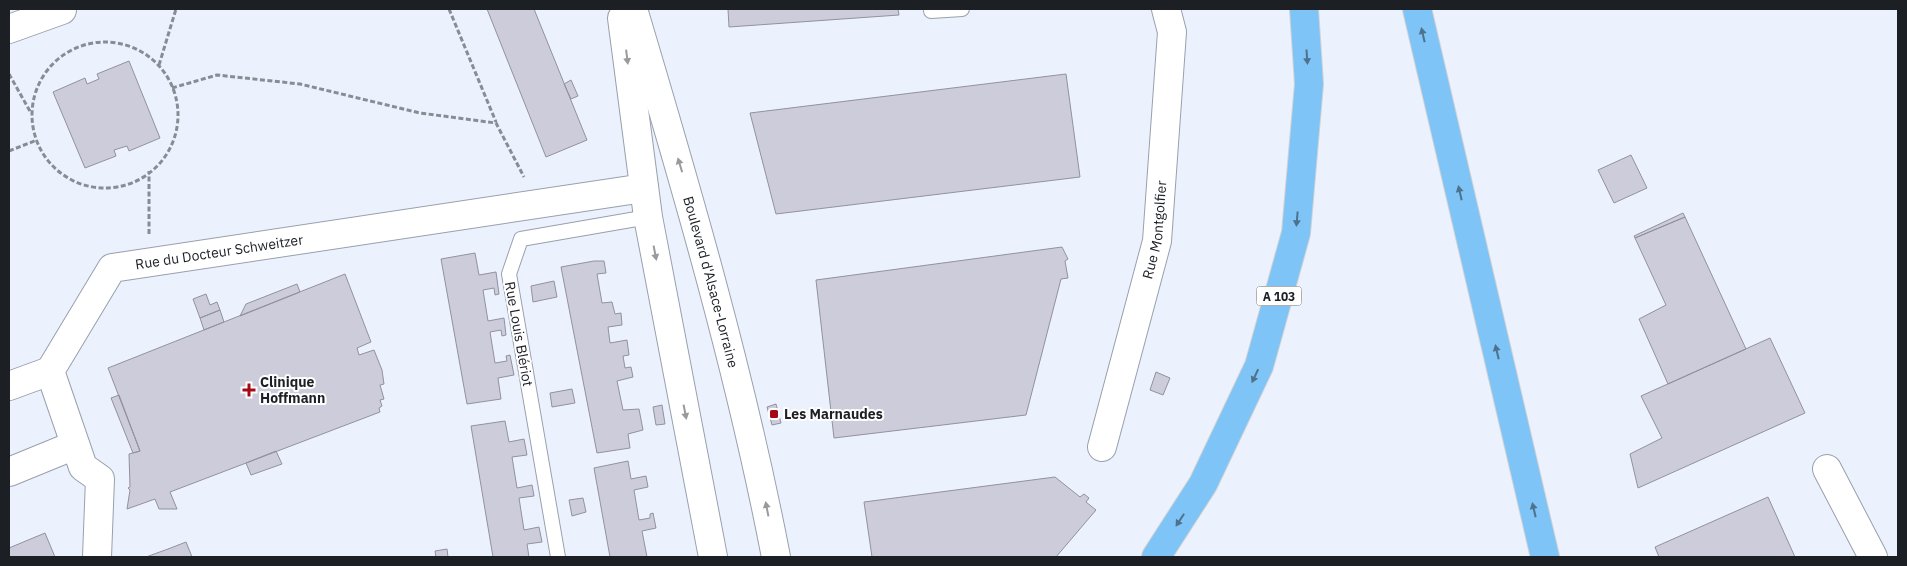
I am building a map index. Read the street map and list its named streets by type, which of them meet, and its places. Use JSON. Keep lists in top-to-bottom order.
{
  "streets": {
    "highway": ["A 103"],
    "street": ["Rue Montgolfier", "Rue du Docteur Schweitzer", "Boulevard d'Alsace-Lorraine"],
    "lane": ["Rue Louis Blériot"]
  },
  "places": {
    "health": ["Clinique Hoffmann"],
    "transit": ["Les Marnaudes"]
  }
}
